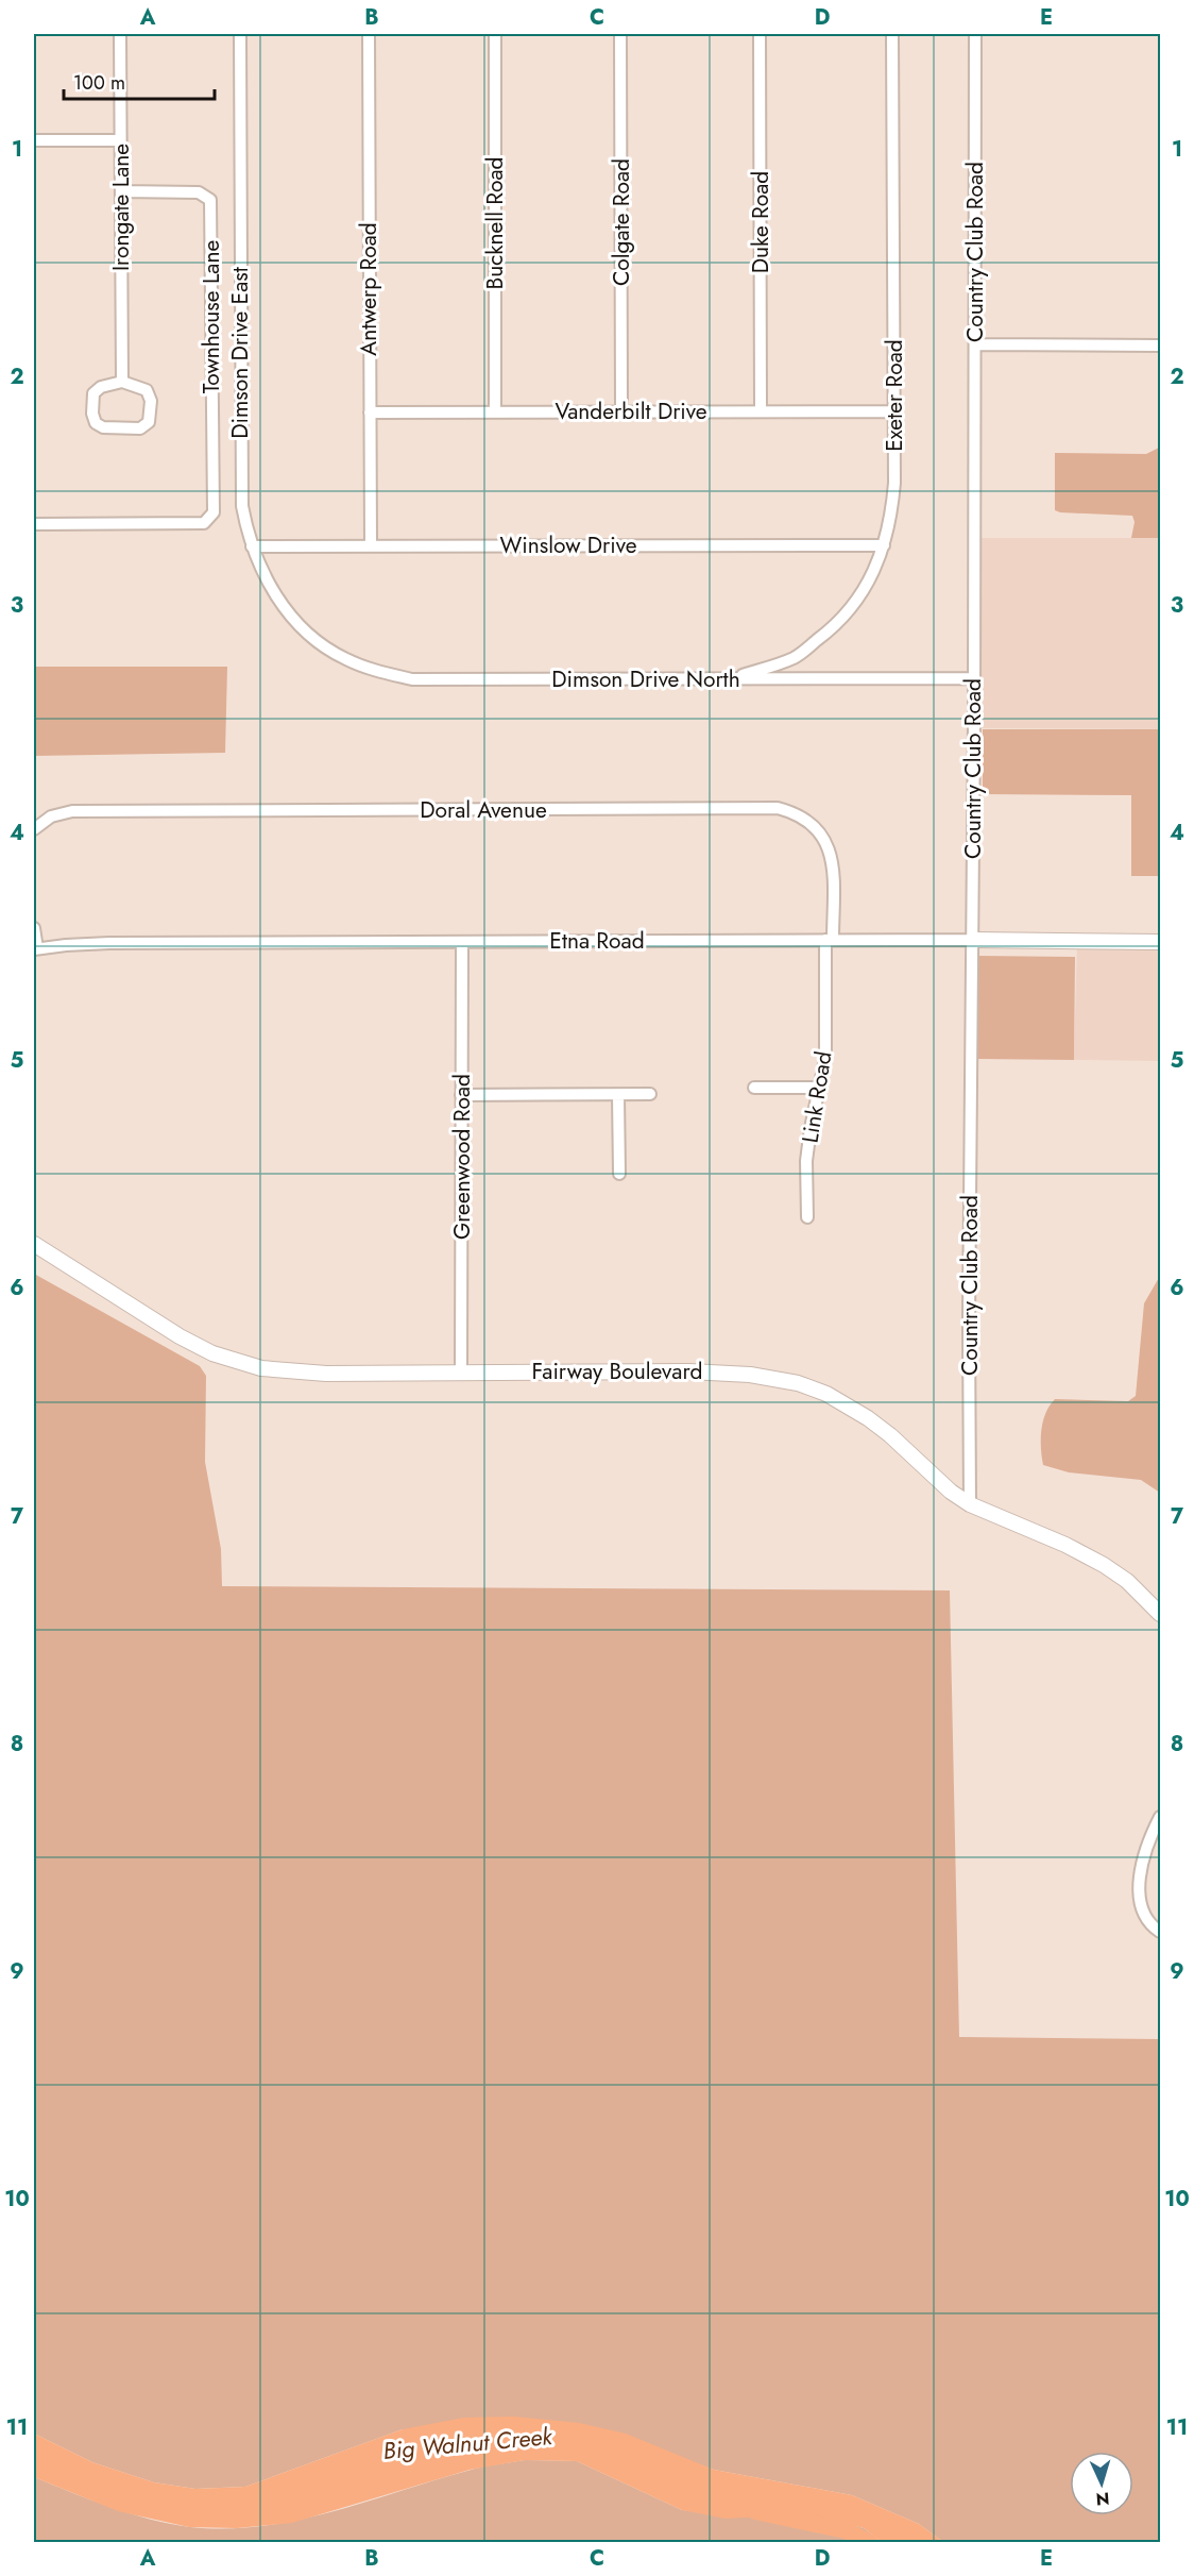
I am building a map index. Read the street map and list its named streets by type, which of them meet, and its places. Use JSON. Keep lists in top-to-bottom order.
{
  "streets": {
    "street": [
      "Irongate Lane",
      "Colgate Road",
      "Duke Road",
      "Bucknell Road",
      "Country Club Road",
      "Antwerp Road",
      "Townhouse Lane",
      "Dimson Drive East",
      "Exeter Road",
      "Vanderbilt Drive",
      "Winslow Drive",
      "Dimson Drive North",
      "Doral Avenue",
      "Etna Road",
      "Link Road",
      "Greenwood Road",
      "Fairway Boulevard"
    ]
  },
  "crossings": [
    ["Irongate Lane", "Townhouse Lane"],
    ["Colgate Road", "Vanderbilt Drive"],
    ["Duke Road", "Vanderbilt Drive"],
    ["Bucknell Road", "Vanderbilt Drive"],
    ["Country Club Road", "Dimson Drive North"],
    ["Country Club Road", "Etna Road"],
    ["Country Club Road", "Fairway Boulevard"],
    ["Antwerp Road", "Vanderbilt Drive"],
    ["Antwerp Road", "Winslow Drive"],
    ["Dimson Drive East", "Winslow Drive"],
    ["Dimson Drive East", "Dimson Drive North"],
    ["Exeter Road", "Vanderbilt Drive"],
    ["Exeter Road", "Winslow Drive"],
    ["Exeter Road", "Dimson Drive North"],
    ["Doral Avenue", "Etna Road"],
    ["Doral Avenue", "Link Road"],
    ["Etna Road", "Link Road"],
    ["Etna Road", "Greenwood Road"],
    ["Greenwood Road", "Fairway Boulevard"]
  ],
  "water": ["Big Walnut Creek"],
  "scale_bar": "100 m",
  "north": "bottom",
  "grid": {
    "columns": [
      "A",
      "B",
      "C",
      "D",
      "E"
    ],
    "rows": [
      "1",
      "2",
      "3",
      "4",
      "5",
      "6",
      "7",
      "8",
      "9",
      "10",
      "11"
    ]
  }
}
